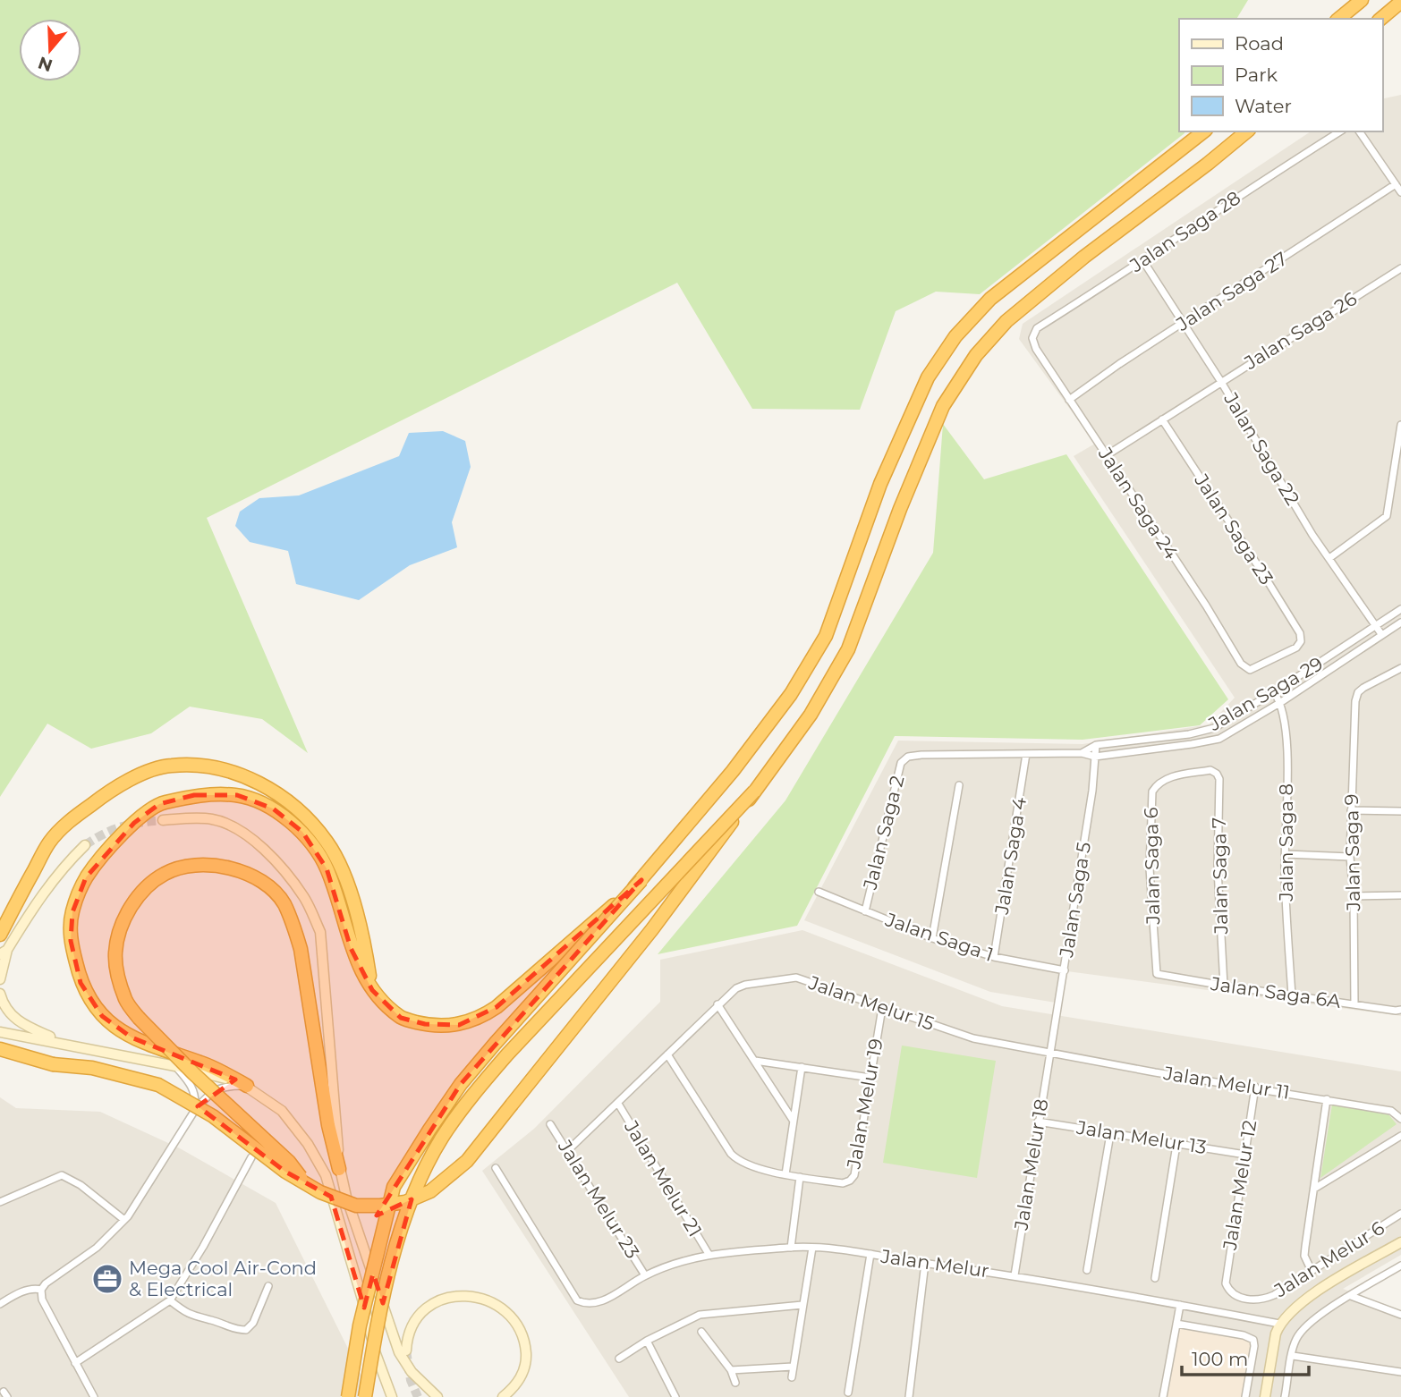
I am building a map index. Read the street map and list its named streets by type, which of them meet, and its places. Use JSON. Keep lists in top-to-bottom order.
{
  "streets": {
    "street": [
      "Jalan Saga 28",
      "Jalan Saga 27",
      "Jalan Saga 26",
      "Jalan Saga 22",
      "Jalan Saga 24",
      "Jalan Saga 23",
      "Jalan Saga 29",
      "Jalan Saga 2",
      "Jalan Saga 8",
      "Jalan Saga 9",
      "Jalan Saga 4",
      "Jalan Saga 6",
      "Jalan Saga 7",
      "Jalan Saga 5",
      "Jalan Saga 1",
      "Jalan Saga 6A",
      "Jalan Melur 15",
      "Jalan Melur 11",
      "Jalan Melur 19",
      "Jalan Melur 13",
      "Jalan Melur 18",
      "Jalan Melur 21",
      "Jalan Melur 12",
      "Jalan Melur 23",
      "Jalan Melur 6",
      "Jalan Melur"
    ]
  },
  "crossings": [
    ["Jalan Saga 28", "Jalan Saga 22"],
    ["Jalan Saga 28", "Jalan Saga 24"],
    ["Jalan Saga 27", "Jalan Saga 22"],
    ["Jalan Saga 27", "Jalan Saga 24"],
    ["Jalan Saga 26", "Jalan Saga 22"],
    ["Jalan Saga 26", "Jalan Saga 24"],
    ["Jalan Saga 26", "Jalan Saga 23"],
    ["Jalan Saga 22", "Jalan Saga 29"],
    ["Jalan Saga 24", "Jalan Saga 23"],
    ["Jalan Saga 29", "Jalan Saga 2"],
    ["Jalan Saga 29", "Jalan Saga 8"],
    ["Jalan Saga 29", "Jalan Saga 4"],
    ["Jalan Saga 29", "Jalan Saga 5"],
    ["Jalan Saga 2", "Jalan Saga 1"],
    ["Jalan Saga 8", "Jalan Saga 6A"],
    ["Jalan Saga 9", "Jalan Saga 6A"],
    ["Jalan Saga 4", "Jalan Saga 1"],
    ["Jalan Saga 6", "Jalan Saga 7"],
    ["Jalan Saga 6", "Jalan Saga 6A"],
    ["Jalan Saga 7", "Jalan Saga 6A"],
    ["Jalan Saga 5", "Jalan Saga 1"],
    ["Jalan Saga 5", "Jalan Melur 15"],
    ["Jalan Saga 5", "Jalan Melur 11"],
    ["Jalan Saga 5", "Jalan Melur 18"],
    ["Jalan Melur 15", "Jalan Melur 11"],
    ["Jalan Melur 15", "Jalan Melur 19"],
    ["Jalan Melur 15", "Jalan Melur 18"],
    ["Jalan Melur 15", "Jalan Melur 21"],
    ["Jalan Melur 15", "Jalan Melur 23"],
    ["Jalan Melur 11", "Jalan Melur 18"],
    ["Jalan Melur 11", "Jalan Melur 12"],
    ["Jalan Melur 13", "Jalan Melur 18"],
    ["Jalan Melur 13", "Jalan Melur 12"],
    ["Jalan Melur 18", "Jalan Melur"],
    ["Jalan Melur 21", "Jalan Melur"],
    ["Jalan Melur 12", "Jalan Melur 6"],
    ["Jalan Melur 23", "Jalan Melur"]
  ],
  "places": {
    "office": ["Mega Cool Air-Cond & Electrical"]
  },
  "legend": ["Road", "Park", "Water"],
  "scale_bar": "100 m",
  "north": "bottom"
}
